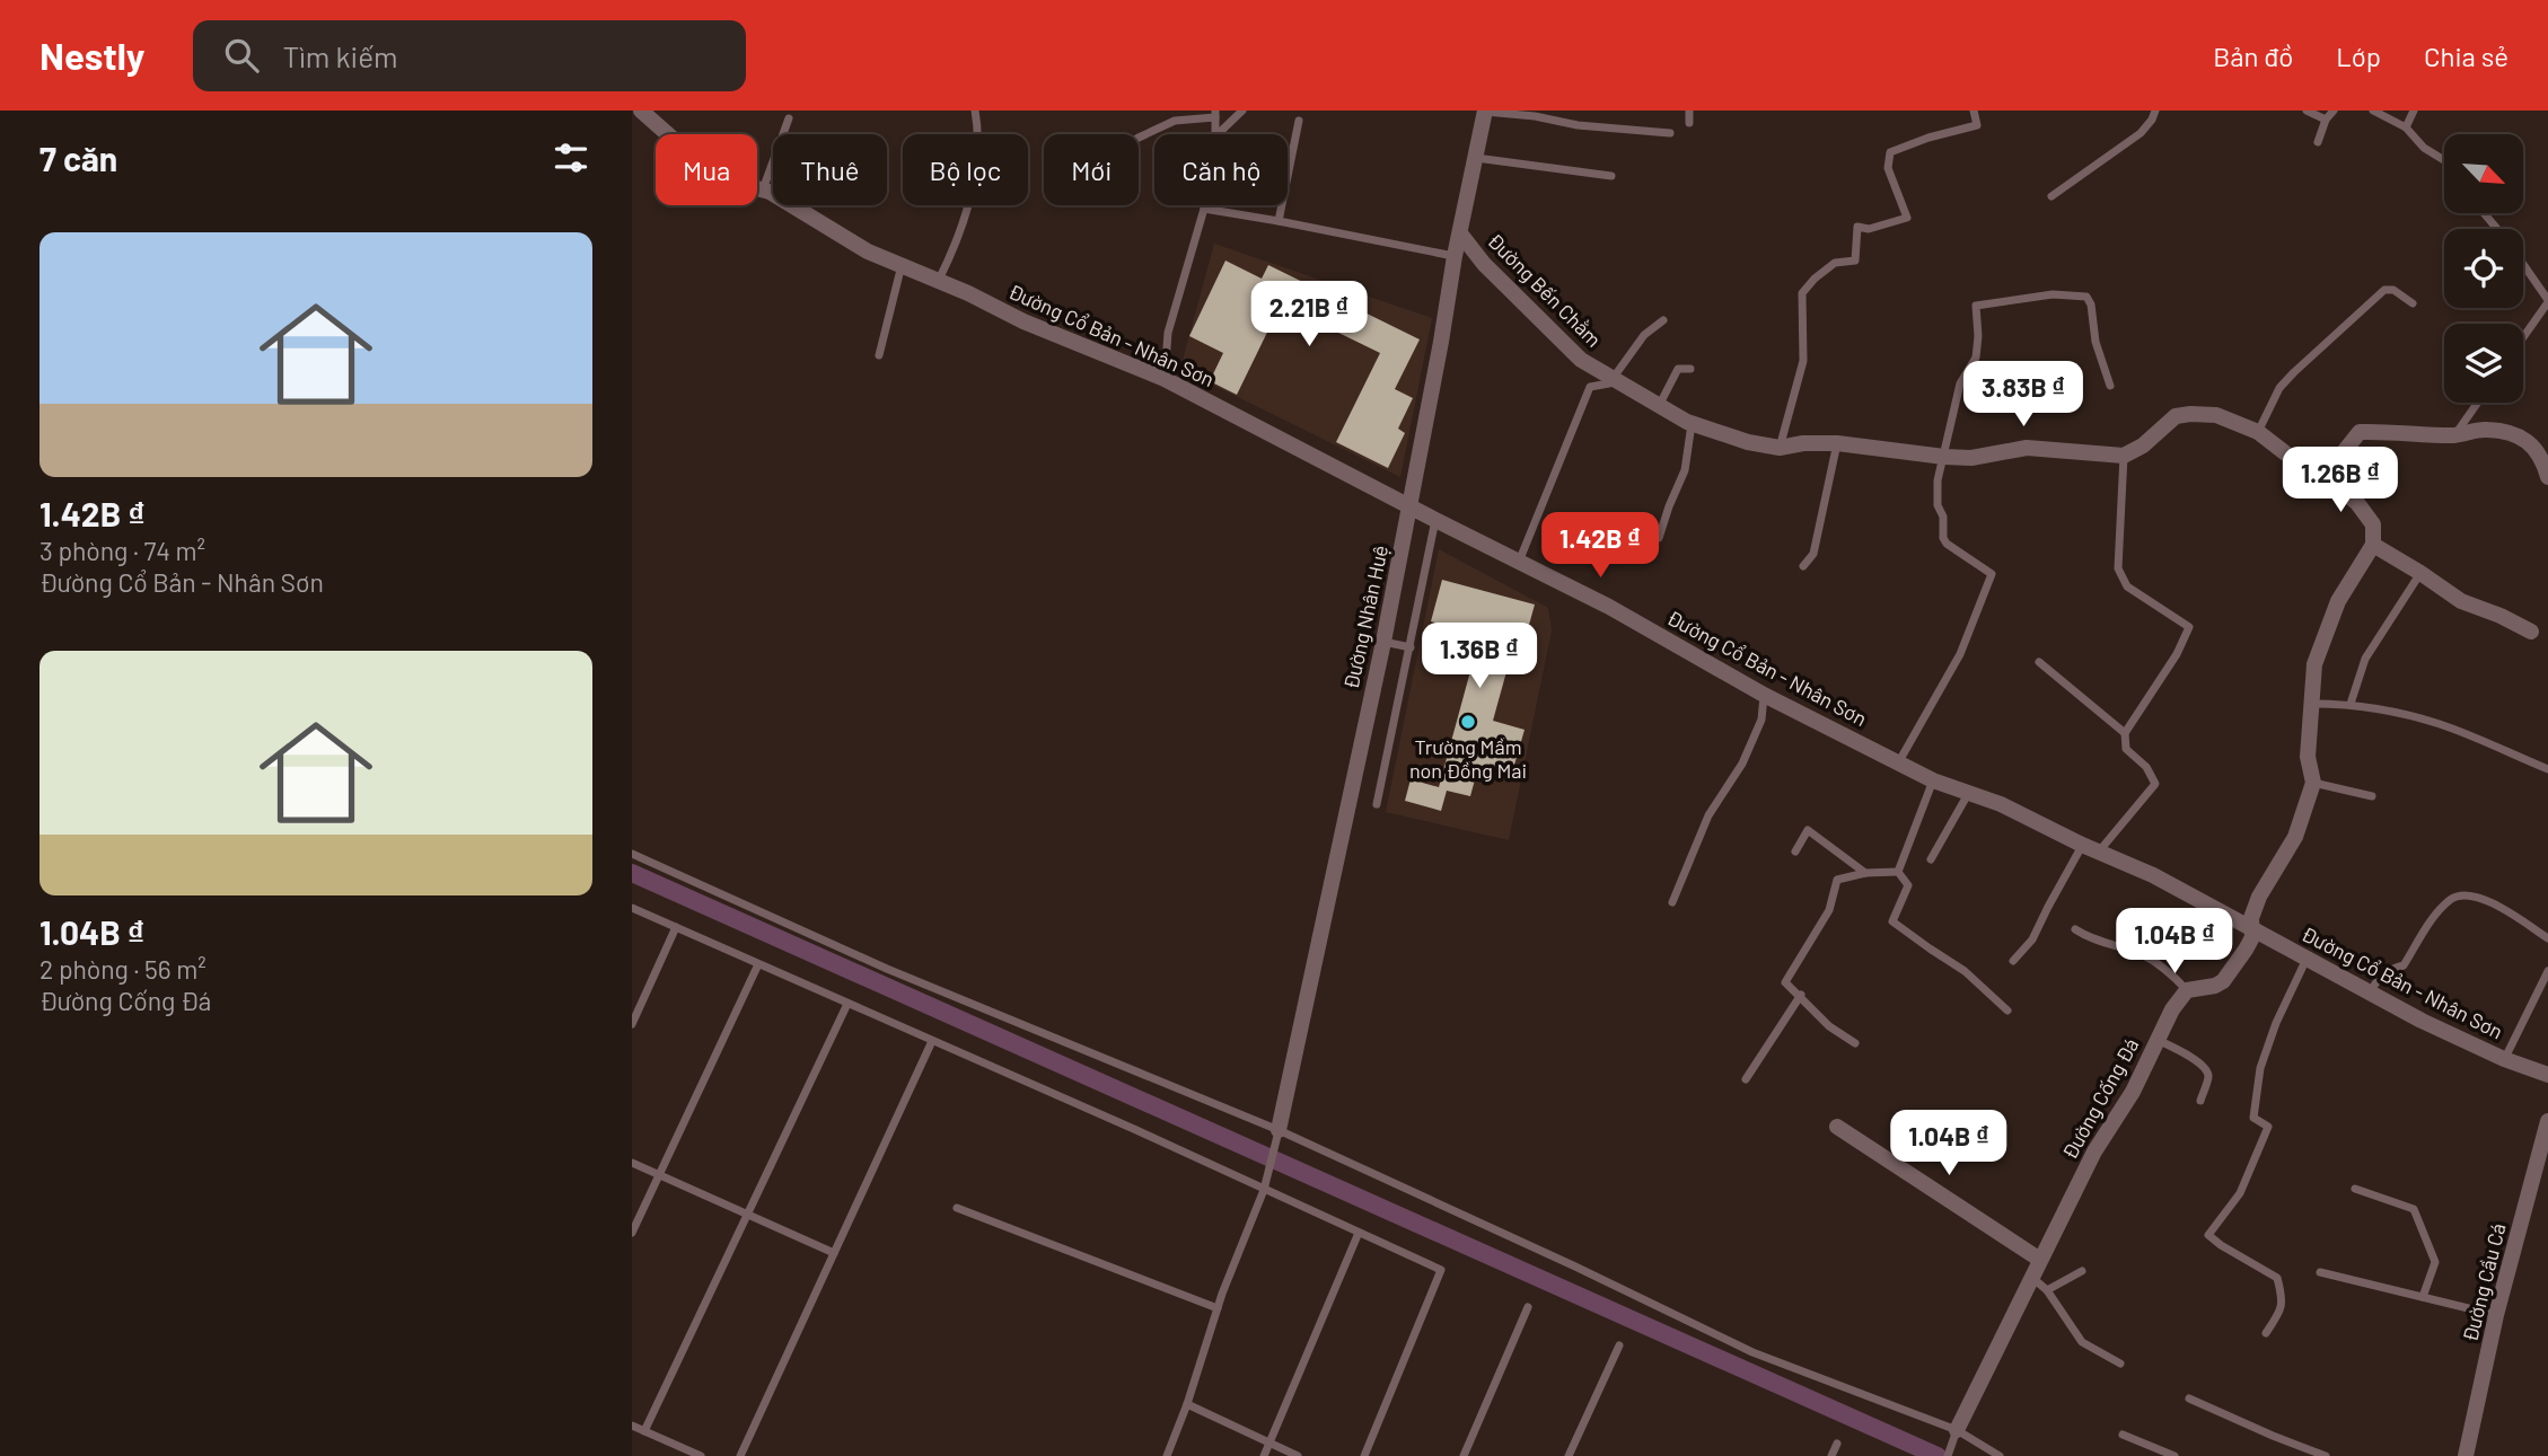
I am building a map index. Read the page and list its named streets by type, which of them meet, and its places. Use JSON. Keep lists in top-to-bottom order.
{
  "streets": {
    "street": [
      "Đường Bến Chằm",
      "Đường Cổ Bản - Nhân Sơn",
      "Đường Nhân Huệ",
      "Đường Cống Đá",
      "Đường Cầu Cá"
    ]
  },
  "crossings": [
    ["Đường Bến Chằm", "Đường Nhân Huệ"],
    ["Đường Cổ Bản - Nhân Sơn", "Đường Nhân Huệ"]
  ],
  "places": ["Trường Mầm non Đồng Mai"],
  "north": "bottom right",
  "page": {
    "header": "Nestly",
    "search": "Tìm kiếm",
    "nav": ["Bản đồ", "Lớp", "Chia sẻ"],
    "heading": "7 căn",
    "chip": [
      "Mua",
      "Thuê",
      "Bộ lọc",
      "Mới",
      "Căn hộ"
    ],
    "list": [
      {
        "name": "1.42B ₫",
        "note": "3 phòng · 74 m² · Đường Cổ Bản - Nhân Sơn"
      },
      {
        "name": "1.04B ₫",
        "note": "2 phòng · 56 m² · Đường Cống Đá"
      }
    ],
    "price": [
      "2.21B ₫",
      "3.83B ₫",
      "1.26B ₫",
      "1.42B ₫",
      "1.36B ₫",
      "1.04B ₫",
      "1.04B ₫"
    ]
  }
}
